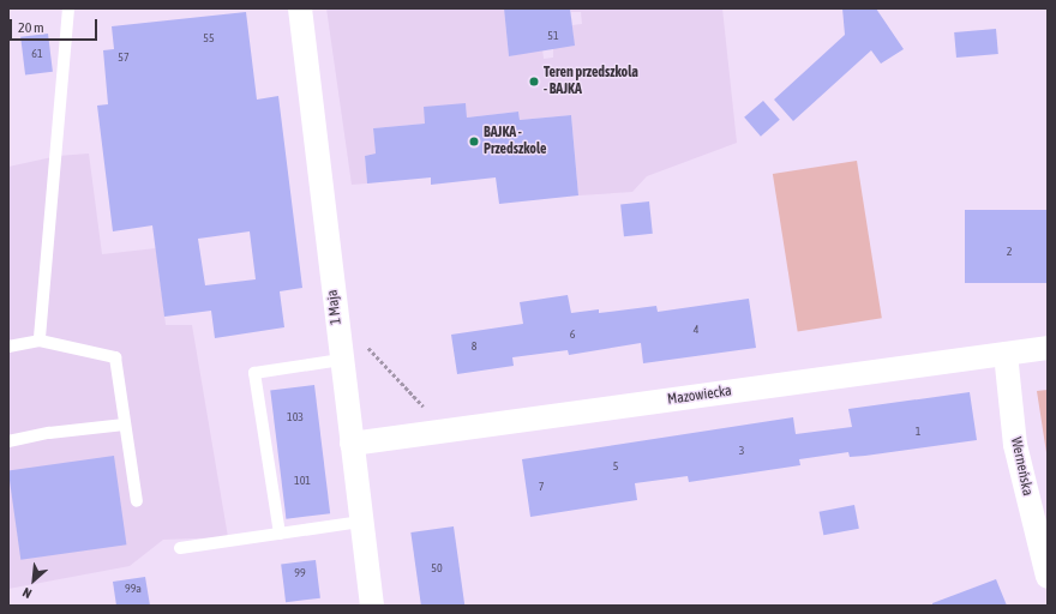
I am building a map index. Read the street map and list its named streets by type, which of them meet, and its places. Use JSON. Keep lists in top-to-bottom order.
{
  "streets": {
    "street": ["1 Maja", "Mazowiecka", "Werneńska"]
  },
  "crossings": [
    ["1 Maja", "Mazowiecka"],
    ["Mazowiecka", "Werneńska"]
  ],
  "places": ["Teren przedszkola - BAJKA", "BAJKA - Przedszkole"],
  "house_numbers": [
    "51",
    "55",
    "61",
    "57",
    "2",
    "4",
    "6",
    "8",
    "103",
    "1",
    "3",
    "5",
    "101",
    "7",
    "50",
    "99",
    "99a"
  ],
  "scale_bar": "20 m",
  "north": "bottom left"
}
